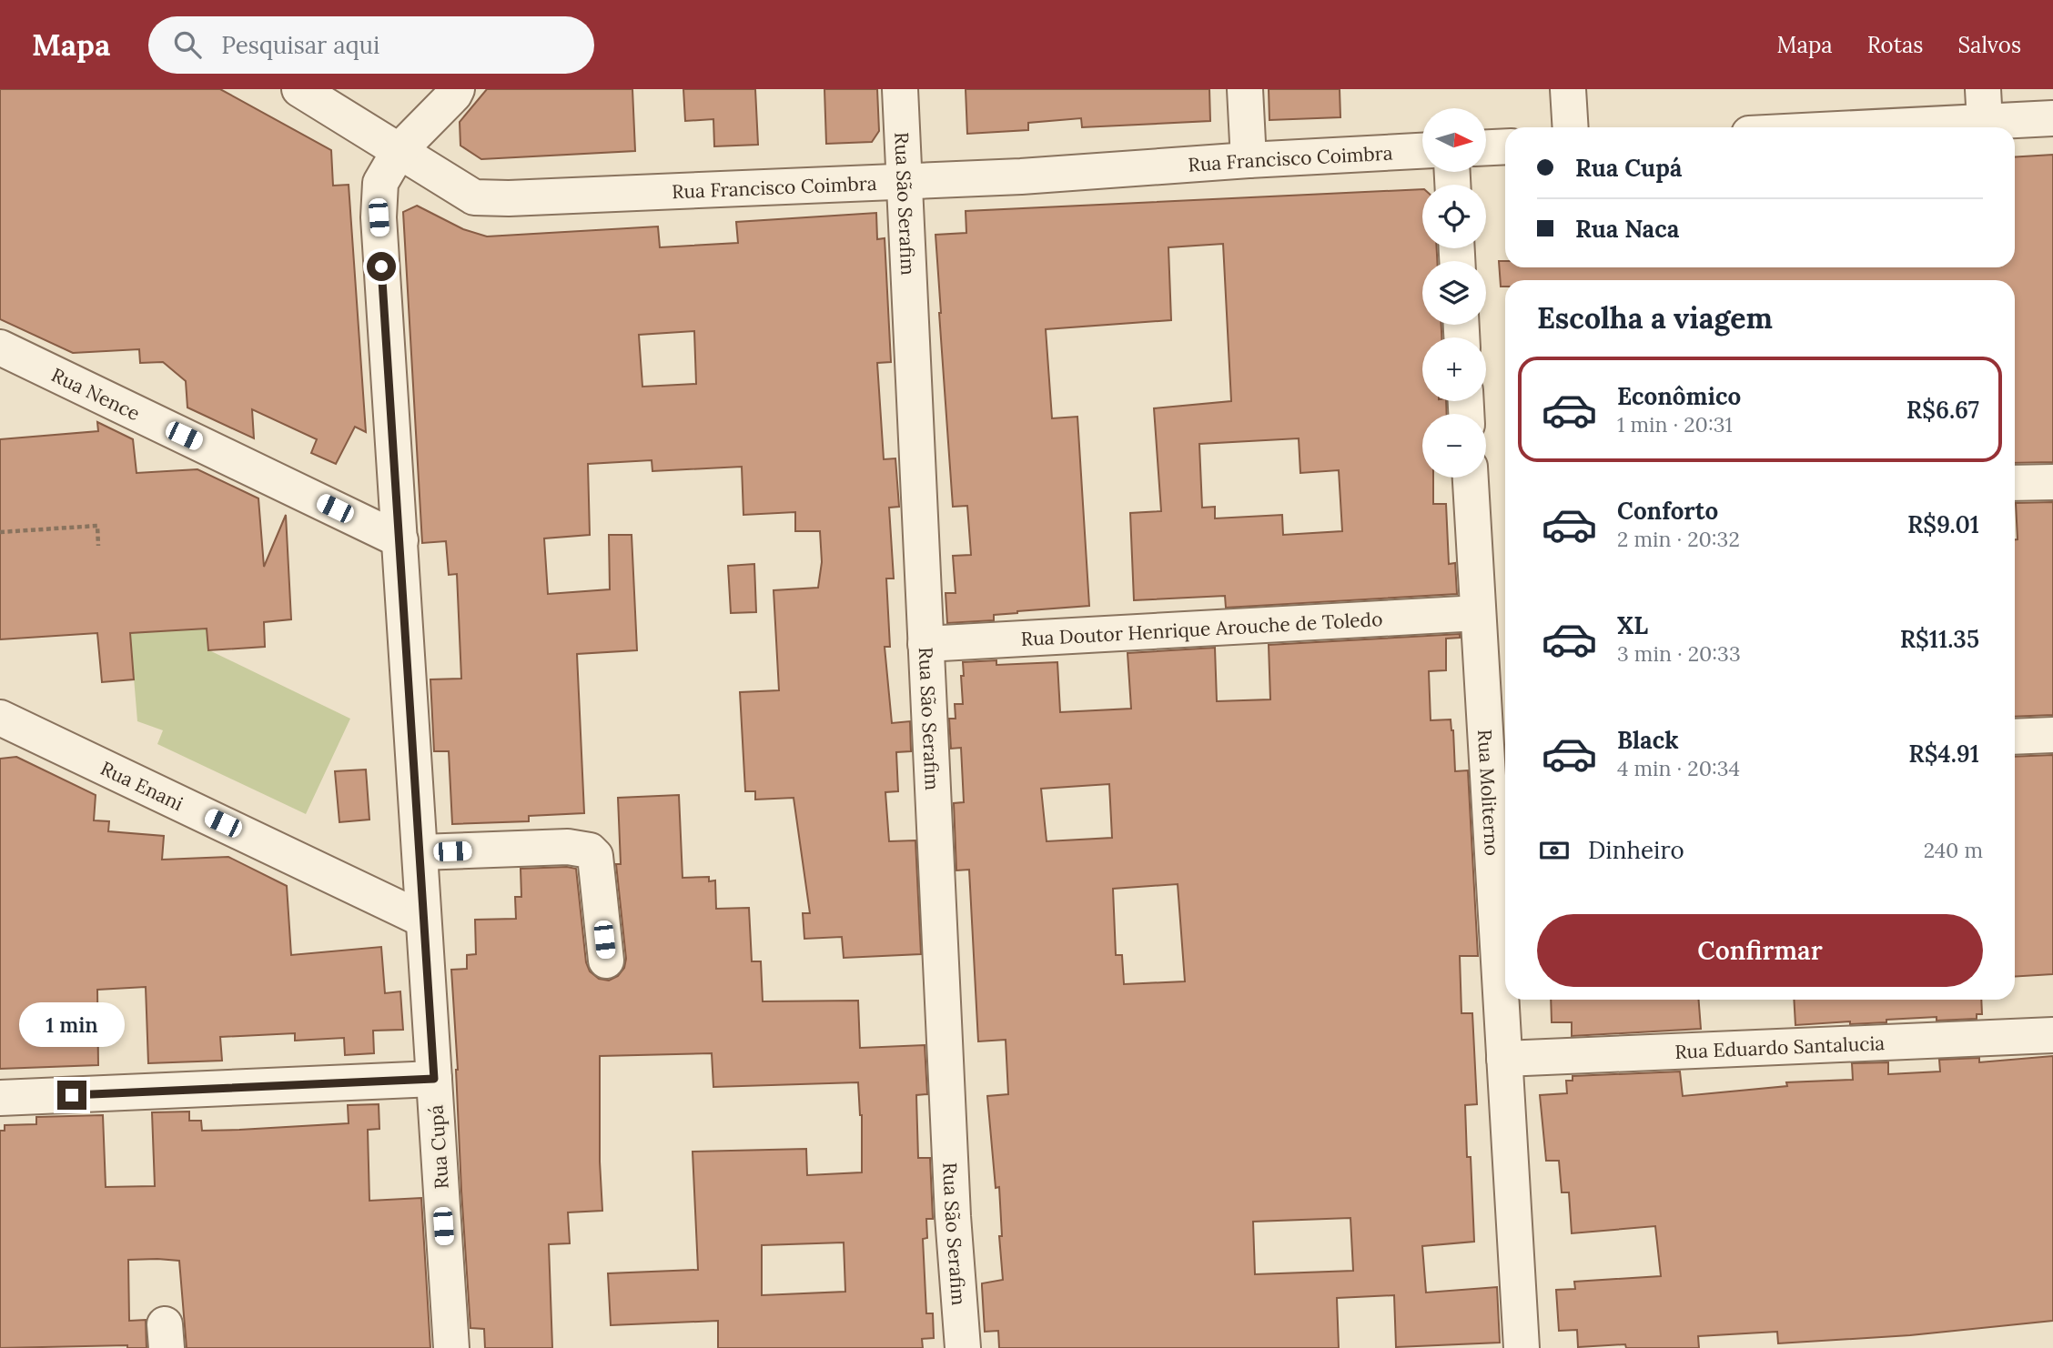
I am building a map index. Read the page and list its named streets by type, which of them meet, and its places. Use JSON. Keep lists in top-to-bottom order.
{
  "streets": {
    "street": [
      "Rua Francisco Coimbra",
      "Rua São Serafim",
      "Rua Nence",
      "Rua Doutor Henrique Arouche de Toledo",
      "Rua Enani",
      "Rua Moliterno",
      "Rua Eduardo Santalucia",
      "Rua Cupá"
    ]
  },
  "crossings": [
    ["Rua Francisco Coimbra", "Rua São Serafim"],
    ["Rua Francisco Coimbra", "Rua Cupá"],
    ["Rua São Serafim", "Rua Doutor Henrique Arouche de Toledo"],
    ["Rua Nence", "Rua Cupá"],
    ["Rua Doutor Henrique Arouche de Toledo", "Rua Moliterno"],
    ["Rua Enani", "Rua Cupá"],
    ["Rua Moliterno", "Rua Eduardo Santalucia"]
  ],
  "north": "right",
  "page": {
    "header": "Mapa",
    "search": "Pesquisar aqui",
    "nav": ["Mapa", "Rotas", "Salvos"],
    "map_buttons": ["+", "−"],
    "banner": ["Rua Cupá", "Rua Naca"],
    "heading": "Escolha a viagem",
    "list": [
      {
        "name": "Econômico",
        "note": "1 min · 20:31",
        "value": "R$6.67"
      },
      {
        "name": "Conforto",
        "note": "2 min · 20:32",
        "value": "R$9.01"
      },
      {
        "name": "XL",
        "note": "3 min · 20:33",
        "value": "R$11.35"
      },
      {
        "name": "Black",
        "note": "4 min · 20:34",
        "value": "R$4.91"
      }
    ],
    "pay": ["Dinheiro", "240 m"],
    "buttons": "Confirmar",
    "bubble": "1 min"
  }
}
